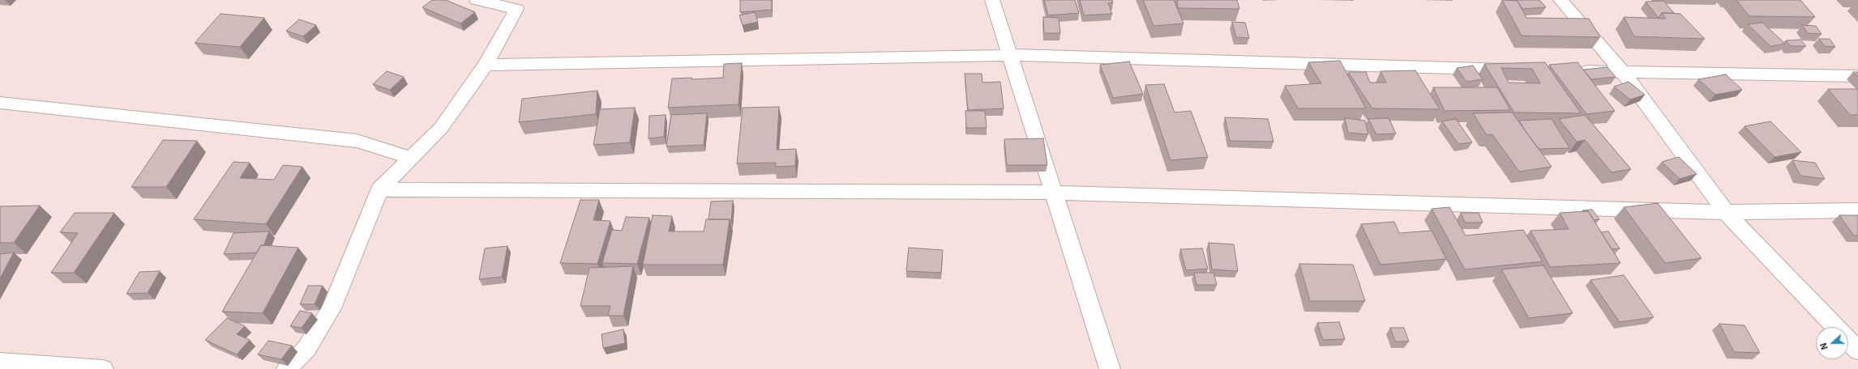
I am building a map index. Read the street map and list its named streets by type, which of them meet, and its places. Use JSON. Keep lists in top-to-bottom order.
{
  "north": "left"
}
